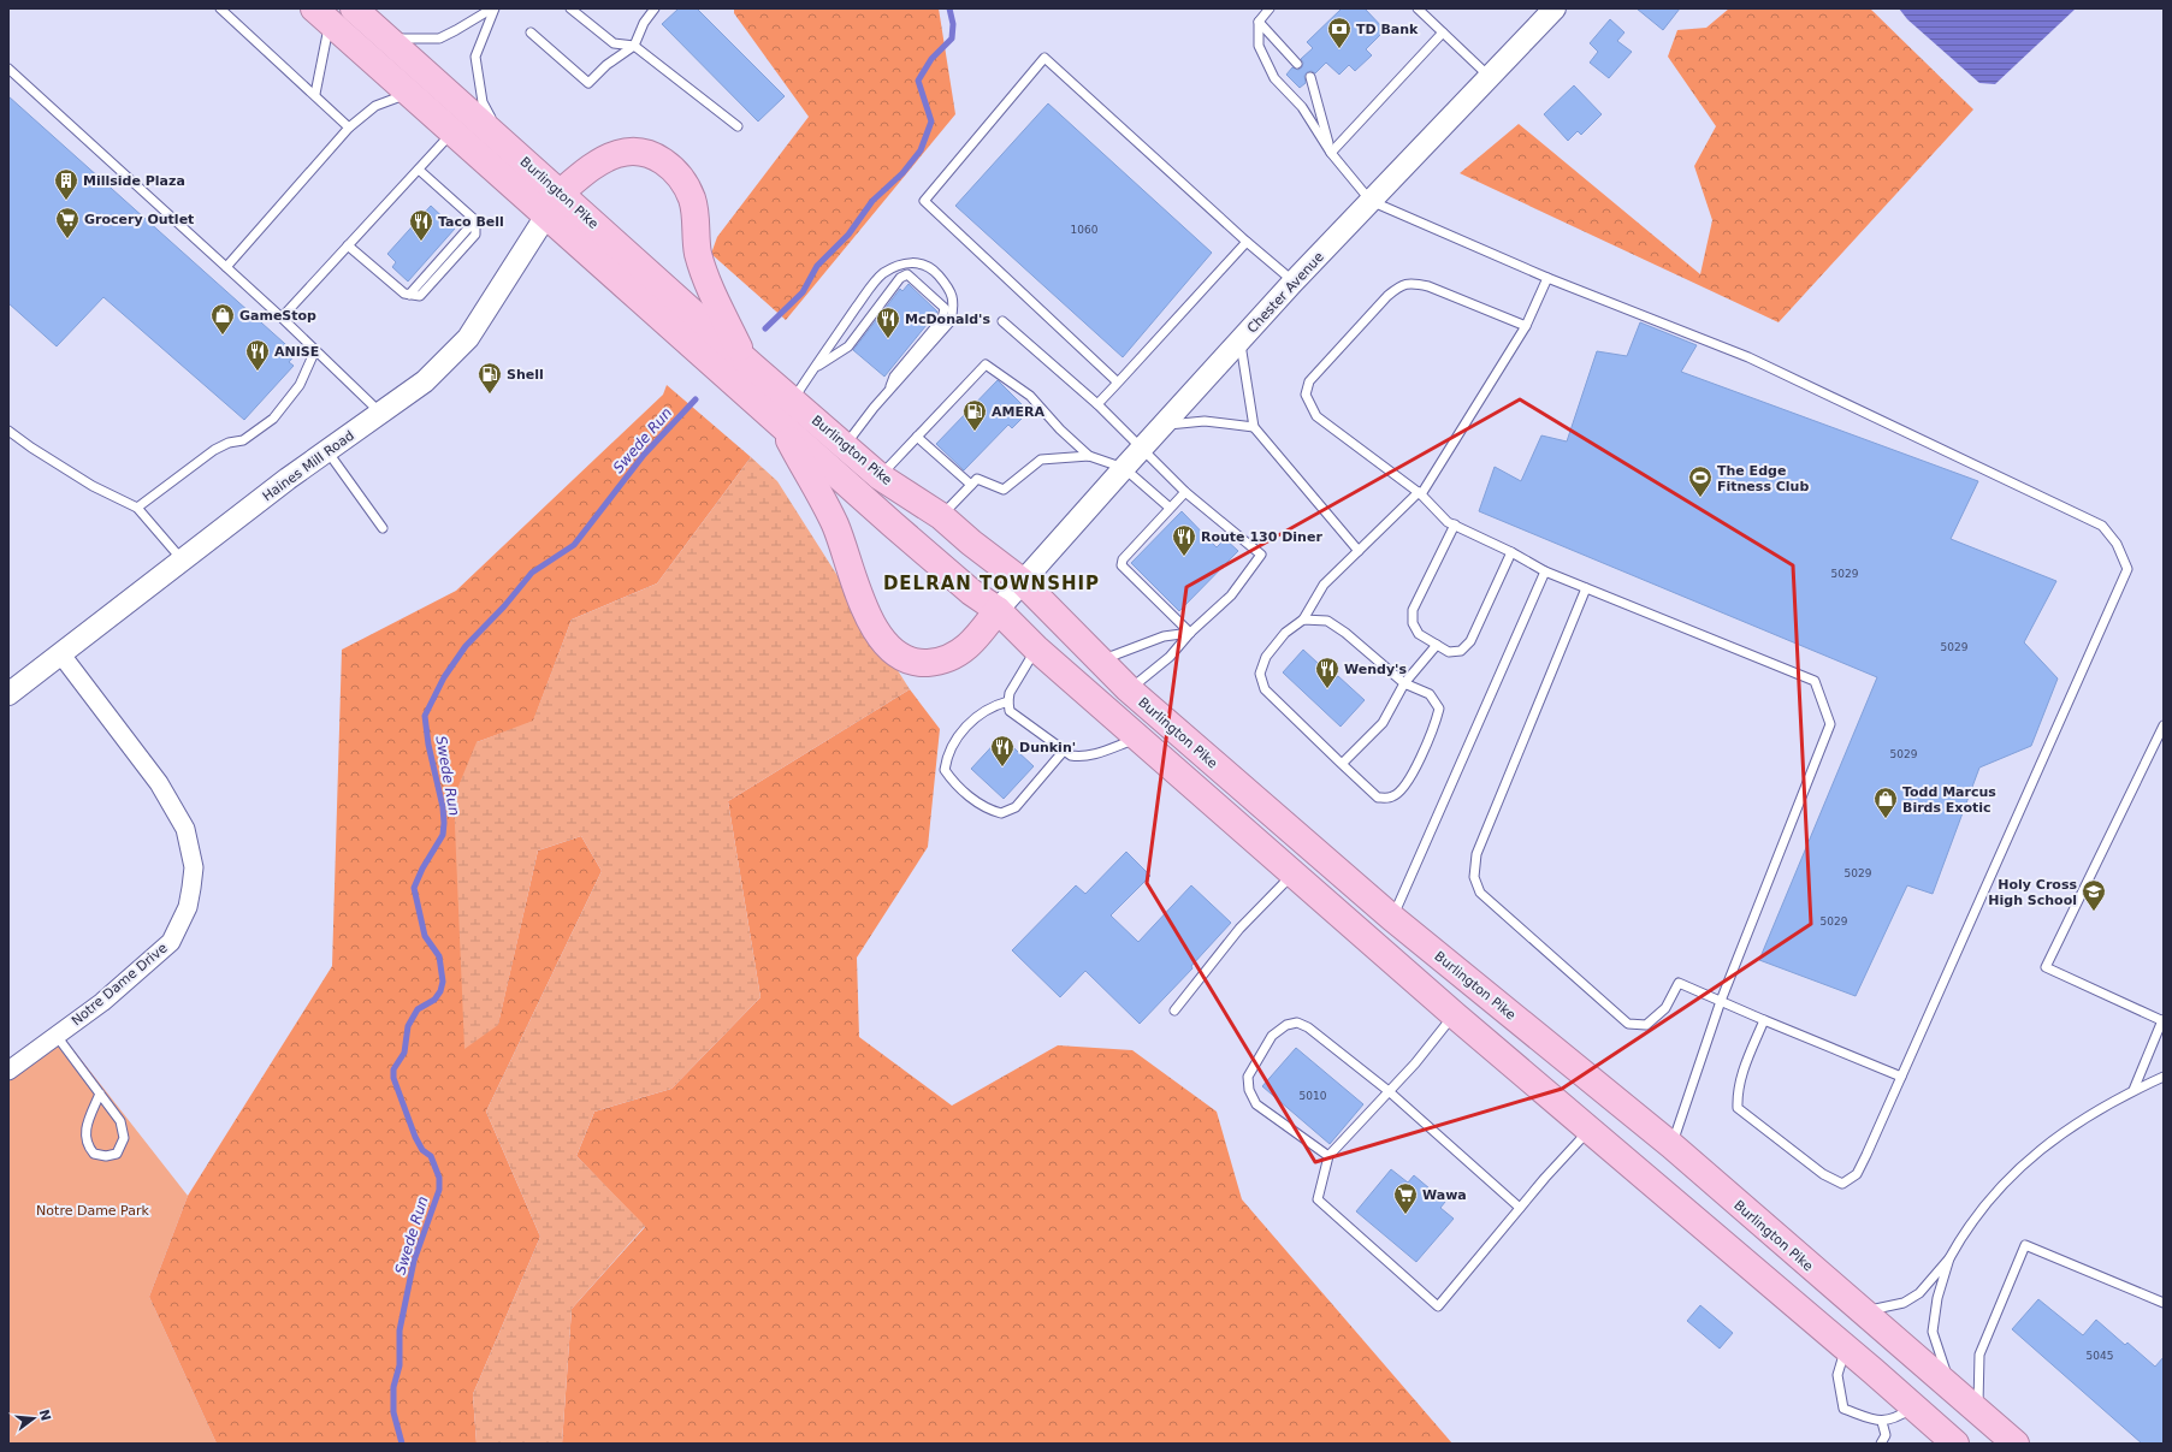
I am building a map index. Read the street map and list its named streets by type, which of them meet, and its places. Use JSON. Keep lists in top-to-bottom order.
{
  "streets": {
    "highway": ["Burlington Pike"],
    "street": ["Chester Avenue", "Haines Mill Road", "Notre Dame Drive"]
  },
  "crossings": [
    ["Burlington Pike", "Chester Avenue"],
    ["Burlington Pike", "Haines Mill Road"],
    ["Haines Mill Road", "Notre Dame Drive"]
  ],
  "districts": ["DELRAN TOWNSHIP"],
  "water": ["Swede Run"],
  "parks": ["Notre Dame Park"],
  "places": {
    "bank": ["TD Bank"],
    "building": ["Millside Plaza"],
    "supermarket": ["Grocery Outlet", "Wawa"],
    "restaurant": [
      "Taco Bell",
      "McDonald's",
      "ANISE",
      "Route 130 Diner",
      "Wendy's",
      "Dunkin'"
    ],
    "shop": ["GameStop", "Todd Marcus Birds Exotic"],
    "fuel station": ["Shell", "AMERA"],
    "sports": ["The Edge Fitness Club"],
    "school or university": ["Holy Cross High School"]
  },
  "house_numbers": [
    "1060",
    "5029",
    "5029",
    "5029",
    "5029",
    "5029",
    "5010",
    "5045"
  ],
  "north": "right"
}
